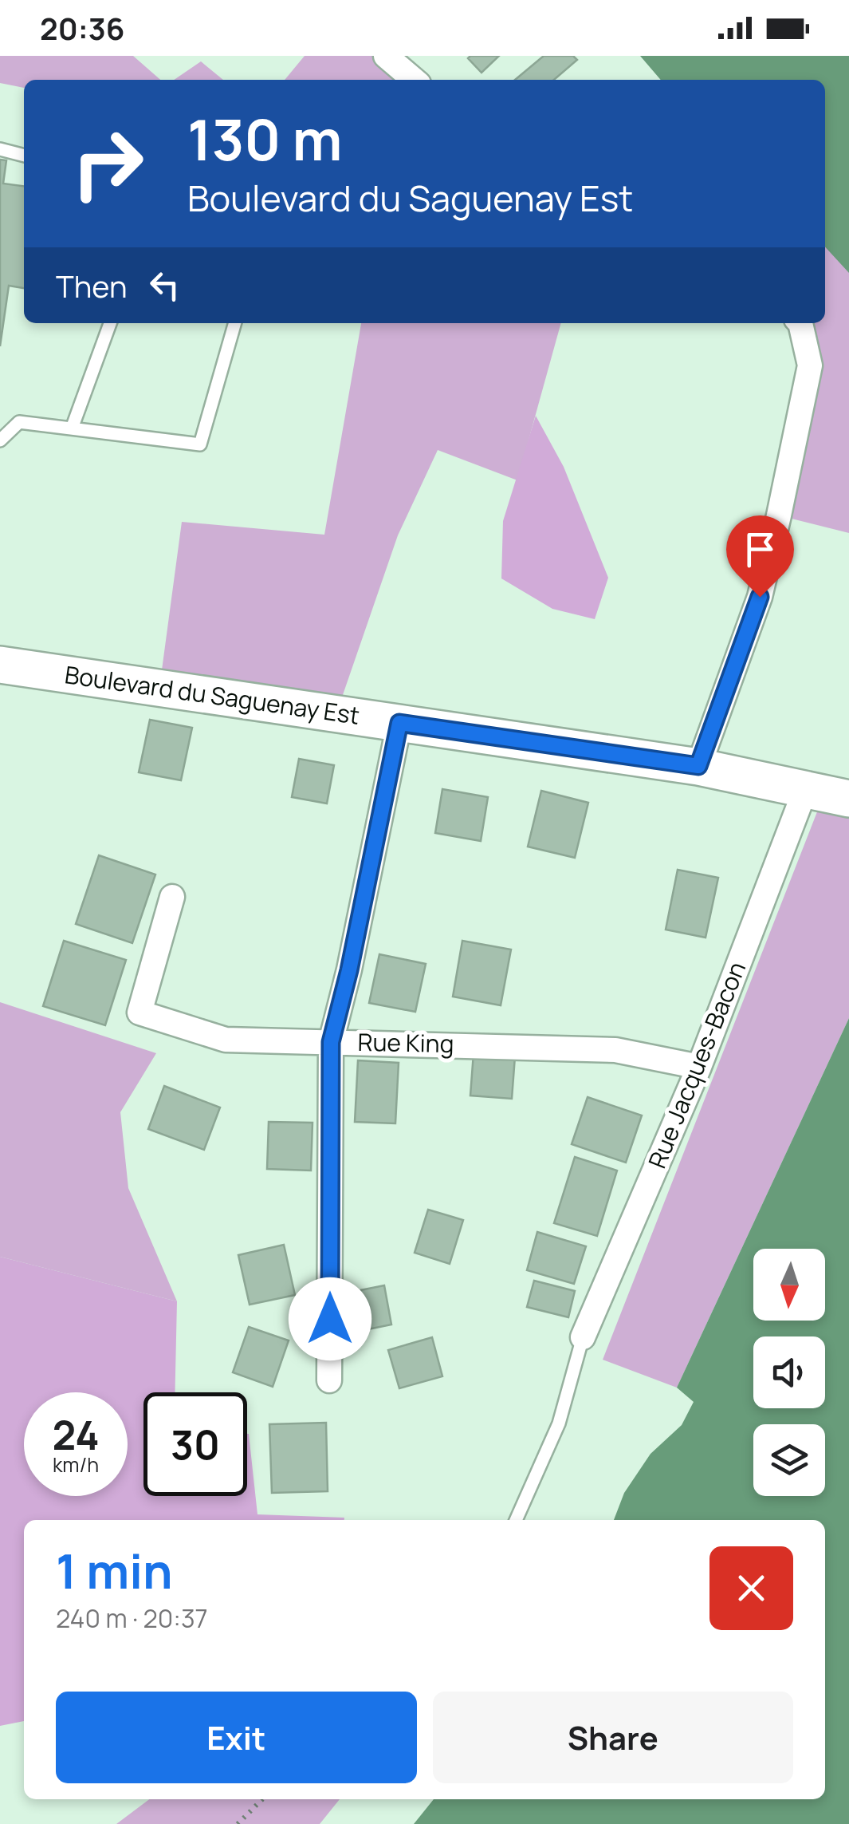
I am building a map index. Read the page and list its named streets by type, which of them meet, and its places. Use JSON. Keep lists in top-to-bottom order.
{
  "streets": {
    "main road": ["Boulevard du Saguenay Est"],
    "street": ["Rue King", "Rue Jacques-Bacon"]
  },
  "crossings": [
    ["Boulevard du Saguenay Est", "Rue Jacques-Bacon"],
    ["Rue King", "Rue Jacques-Bacon"]
  ],
  "north": "bottom",
  "page": {
    "status": "20:36",
    "turn": ["130 m", "Boulevard du Saguenay Est"],
    "then": "Then",
    "speed": "24 km/h",
    "limit": "30",
    "heading": ["1 min", "240 m · 20:37"],
    "buttons": ["Exit", "Share"]
  }
}
